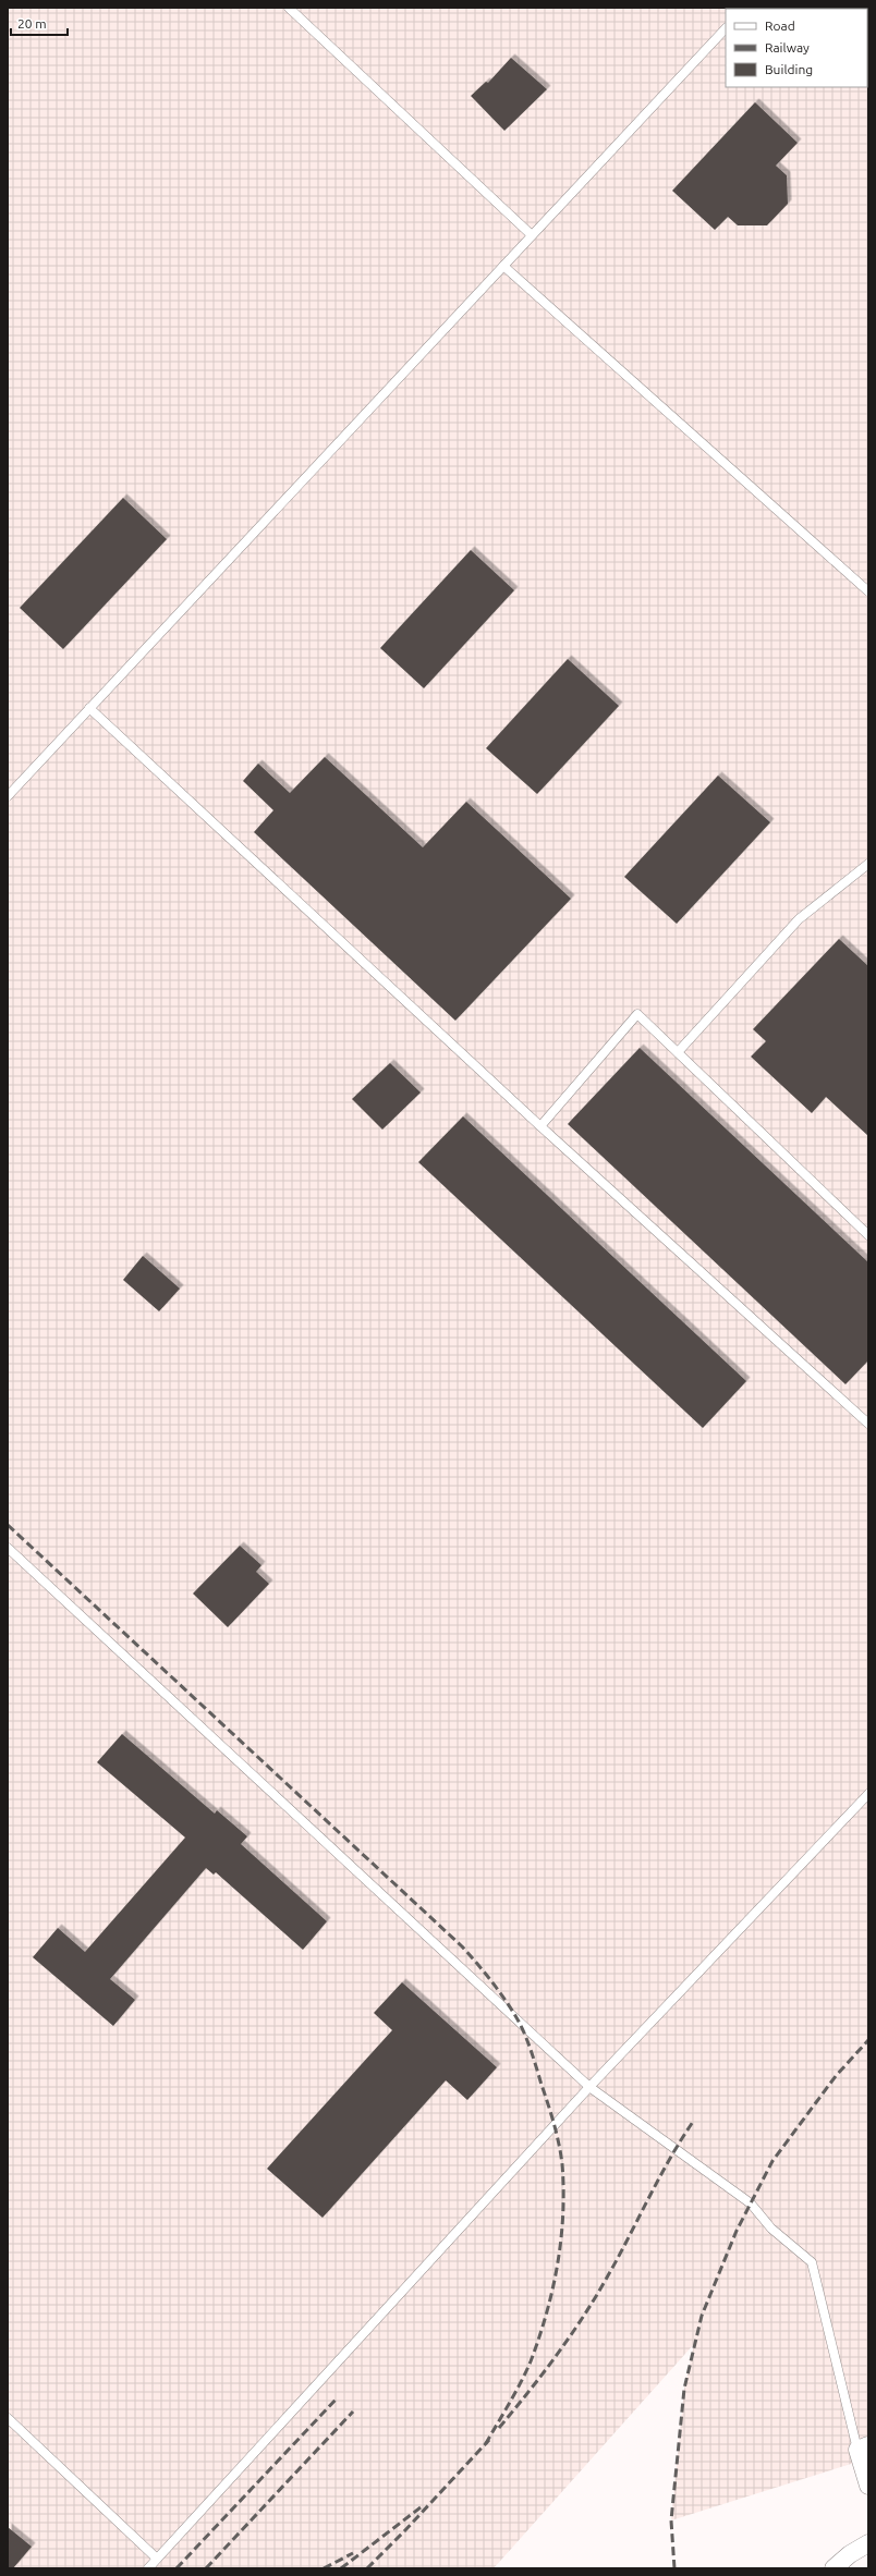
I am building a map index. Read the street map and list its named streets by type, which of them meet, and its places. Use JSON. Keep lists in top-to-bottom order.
{
  "legend": ["Road", "Railway", "Building"],
  "scale_bar": "20 m"
}
